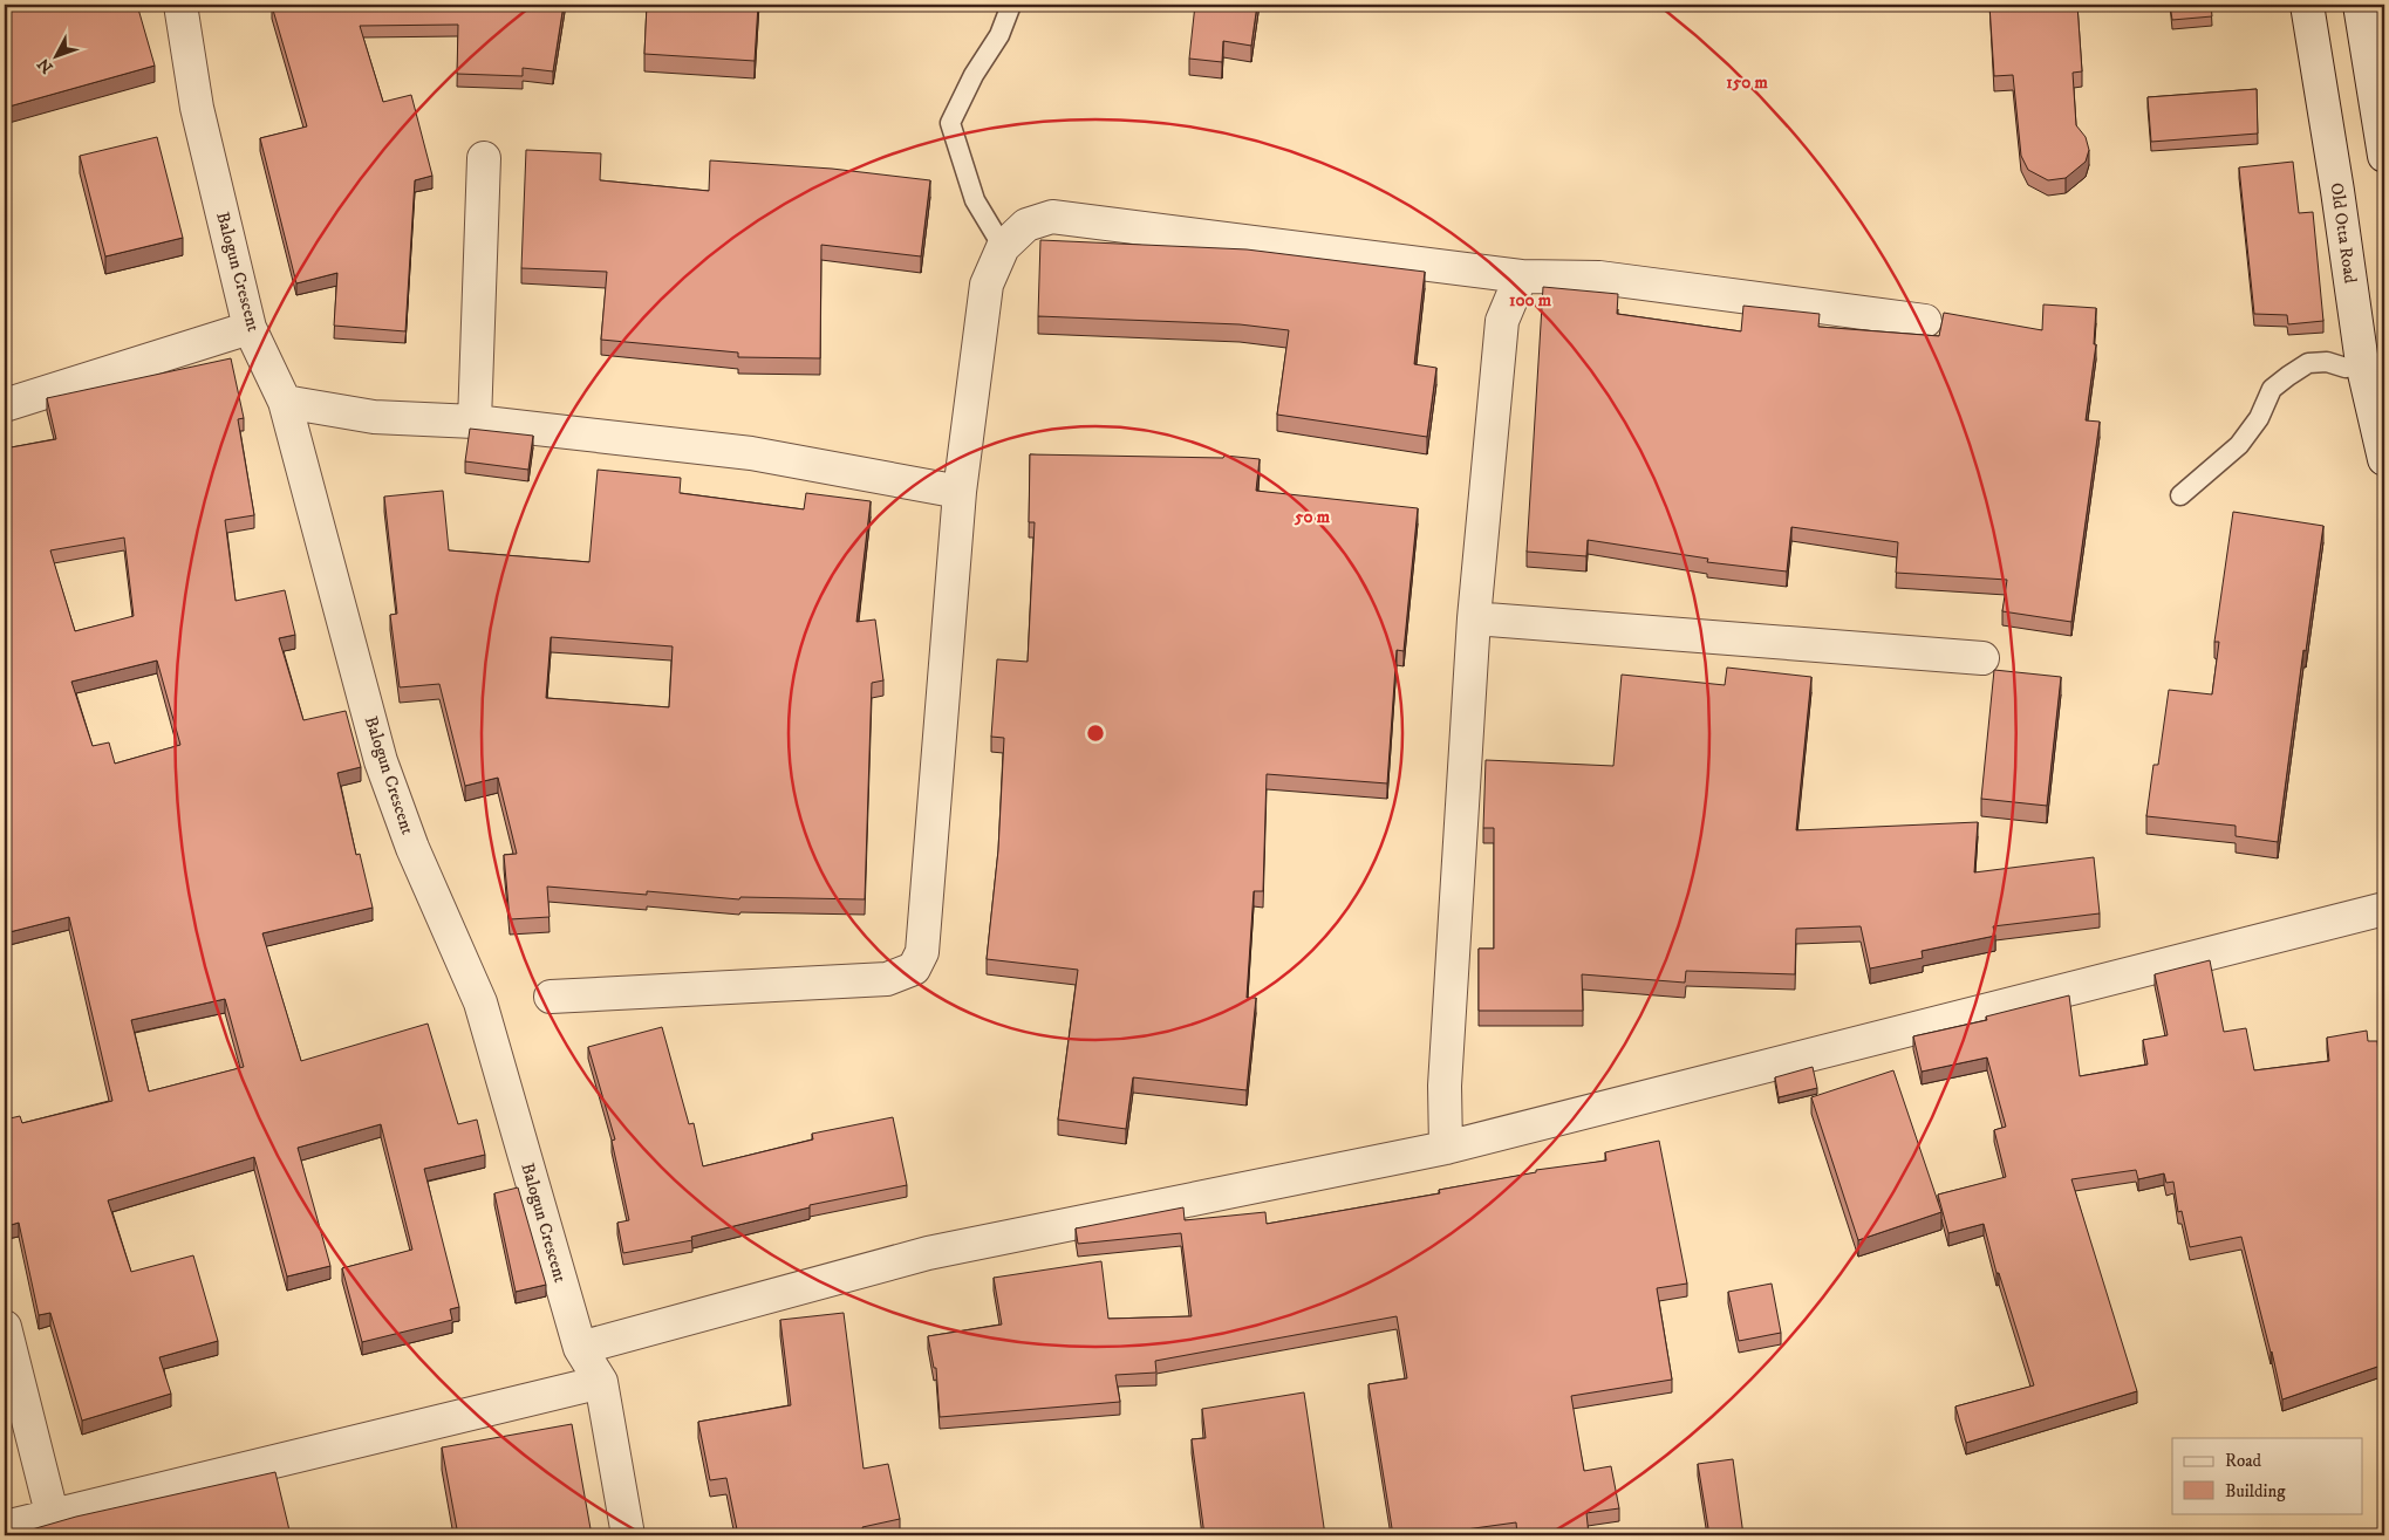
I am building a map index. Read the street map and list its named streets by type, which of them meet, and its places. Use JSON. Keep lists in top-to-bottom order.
{
  "streets": {
    "street": ["Old Otta Road", "Balogun Crescent"]
  },
  "legend": ["Road", "Building"],
  "north": "bottom left",
  "rings": ["150 m", "100 m", "50 m"]
}
